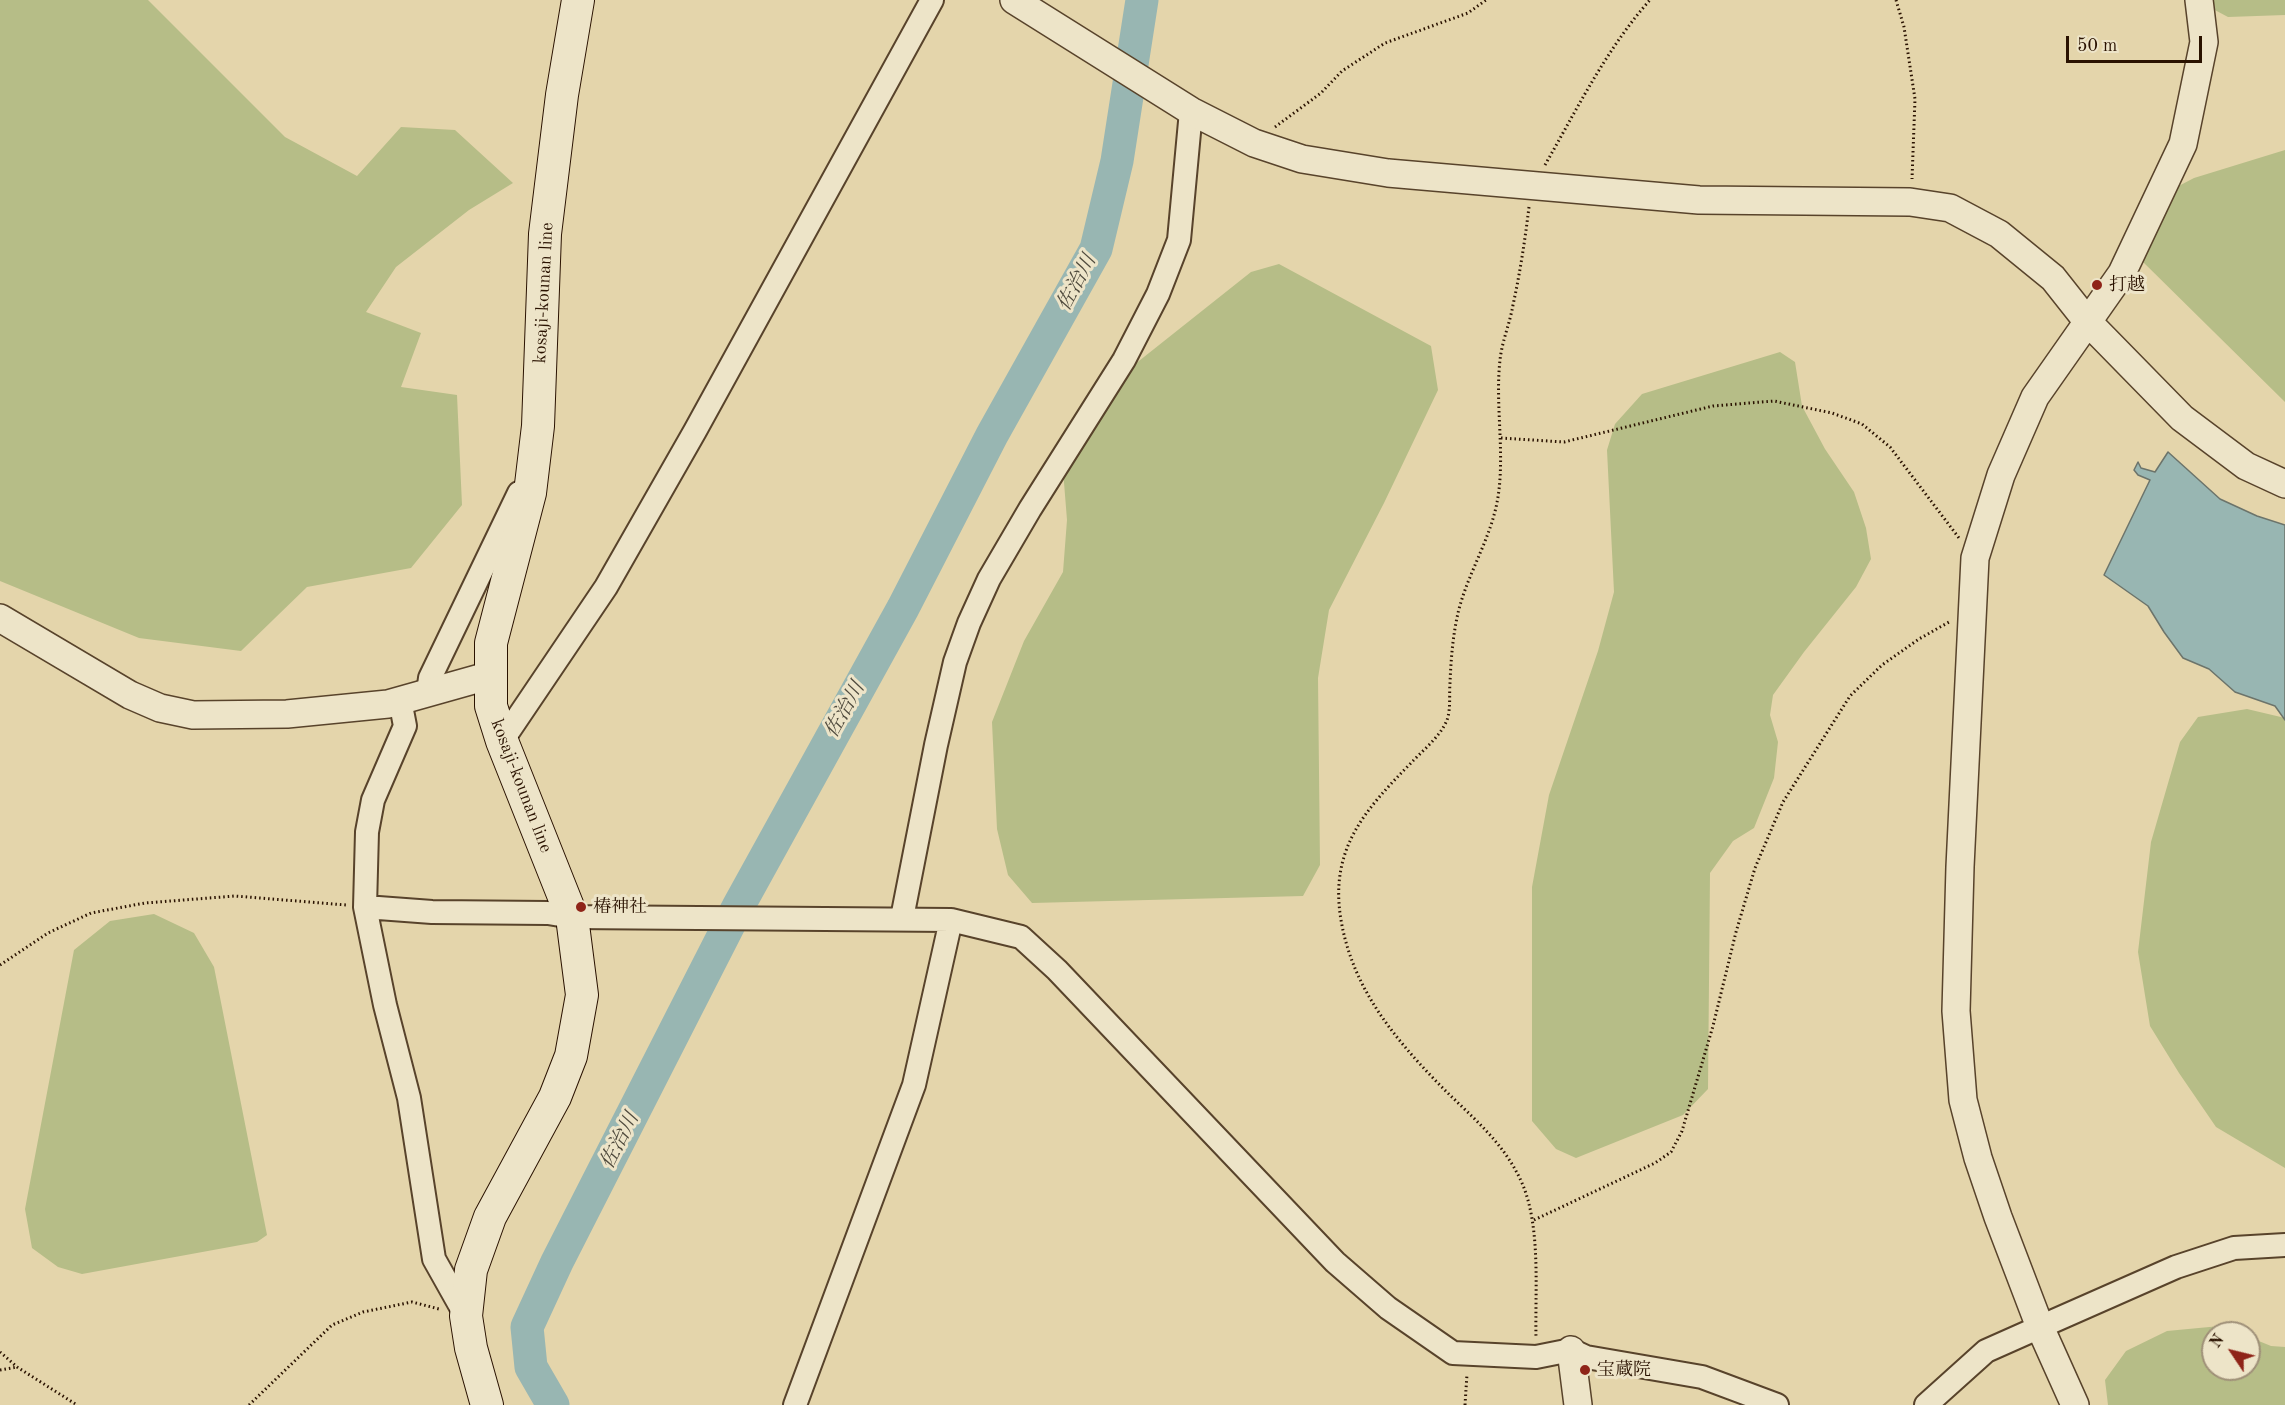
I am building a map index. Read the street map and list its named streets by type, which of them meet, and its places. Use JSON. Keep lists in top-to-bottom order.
{
  "streets": {
    "main road": ["kosaji-kounan line"]
  },
  "water": ["佐治川"],
  "places": ["打越", "椿神社", "宝蔵院"],
  "scale_bar": "50 m",
  "north": "top left"
}
